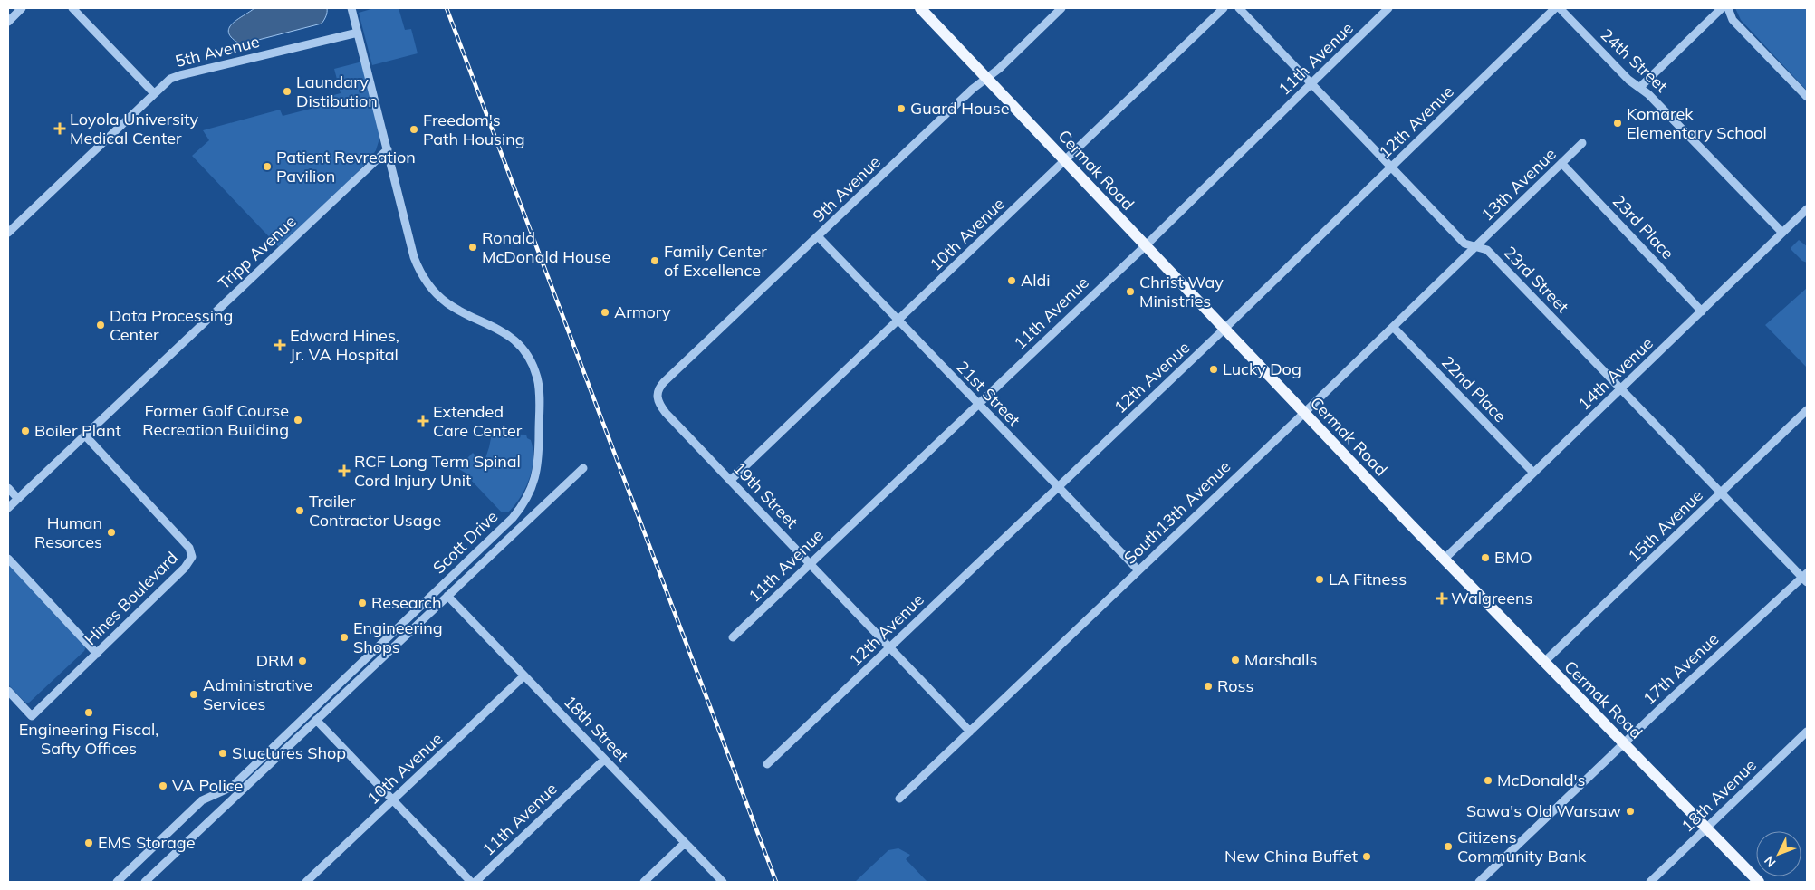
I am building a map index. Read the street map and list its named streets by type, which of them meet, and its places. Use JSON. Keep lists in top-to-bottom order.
{
  "streets": {
    "main road": ["Cermak Road"],
    "street": [
      "5th Avenue",
      "11th Avenue",
      "24th Street",
      "12th Avenue",
      "13th Avenue",
      "9th Avenue",
      "23rd Place",
      "10th Avenue",
      "Tripp Avenue",
      "23rd Street",
      "14th Avenue",
      "22nd Place",
      "21st Street",
      "19th Street",
      "South13th Avenue",
      "15th Avenue",
      "Scott Drive",
      "Hines Boulevard",
      "17th Avenue",
      "18th Street",
      "18th Avenue"
    ]
  },
  "crossings": [
    ["5th Avenue", "Scott Drive"],
    ["11th Avenue", "Cermak Road"],
    ["11th Avenue", "23rd Street"],
    ["11th Avenue", "21st Street"],
    ["11th Avenue", "19th Street"],
    ["11th Avenue", "18th Street"],
    ["24th Street", "14th Avenue"],
    ["12th Avenue", "Cermak Road"],
    ["12th Avenue", "23rd Street"],
    ["12th Avenue", "21st Street"],
    ["12th Avenue", "19th Street"],
    ["Cermak Road", "9th Avenue"],
    ["Cermak Road", "10th Avenue"],
    ["Cermak Road", "14th Avenue"],
    ["Cermak Road", "South13th Avenue"],
    ["Cermak Road", "15th Avenue"],
    ["Cermak Road", "17th Avenue"],
    ["Cermak Road", "18th Avenue"],
    ["13th Avenue", "23rd Place"],
    ["13th Avenue", "23rd Street"],
    ["13th Avenue", "South13th Avenue"],
    ["9th Avenue", "21st Street"],
    ["9th Avenue", "19th Street"],
    ["23rd Place", "14th Avenue"],
    ["10th Avenue", "21st Street"],
    ["10th Avenue", "19th Street"],
    ["10th Avenue", "18th Street"],
    ["Tripp Avenue", "Scott Drive"],
    ["Tripp Avenue", "Hines Boulevard"],
    ["23rd Street", "14th Avenue"],
    ["23rd Street", "South13th Avenue"],
    ["23rd Street", "15th Avenue"],
    ["23rd Street", "17th Avenue"],
    ["14th Avenue", "22nd Place"],
    ["22nd Place", "South13th Avenue"],
    ["21st Street", "South13th Avenue"],
    ["19th Street", "South13th Avenue"]
  ],
  "places": {
    "other": [
      "Laundary Distibution",
      "Guard House",
      "Komarek Elementary School",
      "Freedom's Path Housing",
      "Patient Revreation Pavilion",
      "Ronald McDonald House",
      "Family Center of Excellence",
      "Aldi",
      "Christ Way Ministries",
      "Armory",
      "Data Processing Center",
      "Lucky Dog",
      "Former Golf Course Recreation Building",
      "Boiler Plant",
      "Trailer Contractor Usage",
      "Human Resorces",
      "BMO",
      "LA Fitness",
      "Research",
      "Engineering Shops",
      "Marshalls",
      "DRM",
      "Ross",
      "Administrative Services",
      "Engineering Fiscal, Safty Offices",
      "Stuctures Shop",
      "McDonald's",
      "VA Police",
      "Sawa's Old Warsaw",
      "EMS Storage",
      "Citizens Community Bank",
      "New China Buffet"
    ],
    "health": [
      "Loyola University Medical Center",
      "Edward Hines, Jr. VA Hospital",
      "Extended Care Center",
      "RCF Long Term Spinal Cord Injury Unit",
      "Walgreens"
    ]
  },
  "north": "bottom left"
}
